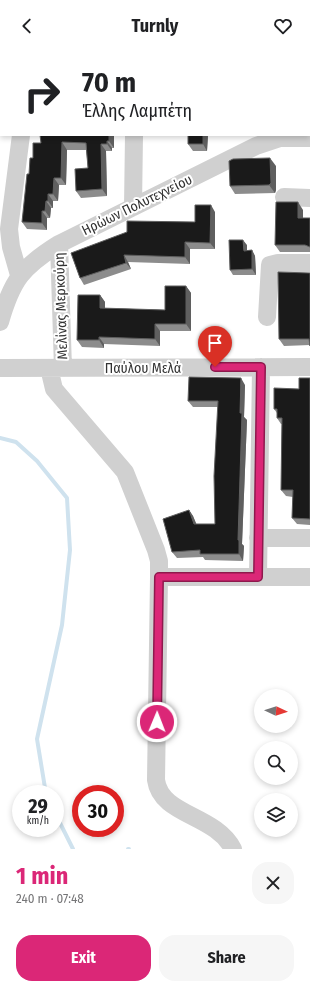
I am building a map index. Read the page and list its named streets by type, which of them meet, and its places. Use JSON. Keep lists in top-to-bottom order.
{
  "streets": {
    "street": ["Ηρώων Πολυτεχνείου", "Μελίνας Μερκούρη", "Παύλου Μελά"]
  },
  "crossings": [
    ["Ηρώων Πολυτεχνείου", "Μελίνας Μερκούρη"],
    ["Μελίνας Μερκούρη", "Παύλου Μελά"]
  ],
  "north": "right",
  "page": {
    "header": "Turnly",
    "turn": ["70 m", "Έλλης Λαμπέτη"],
    "speed": "29 km/h",
    "limit": "30",
    "heading": ["1 min", "240 m · 07:48"],
    "buttons": ["Exit", "Share"]
  }
}
